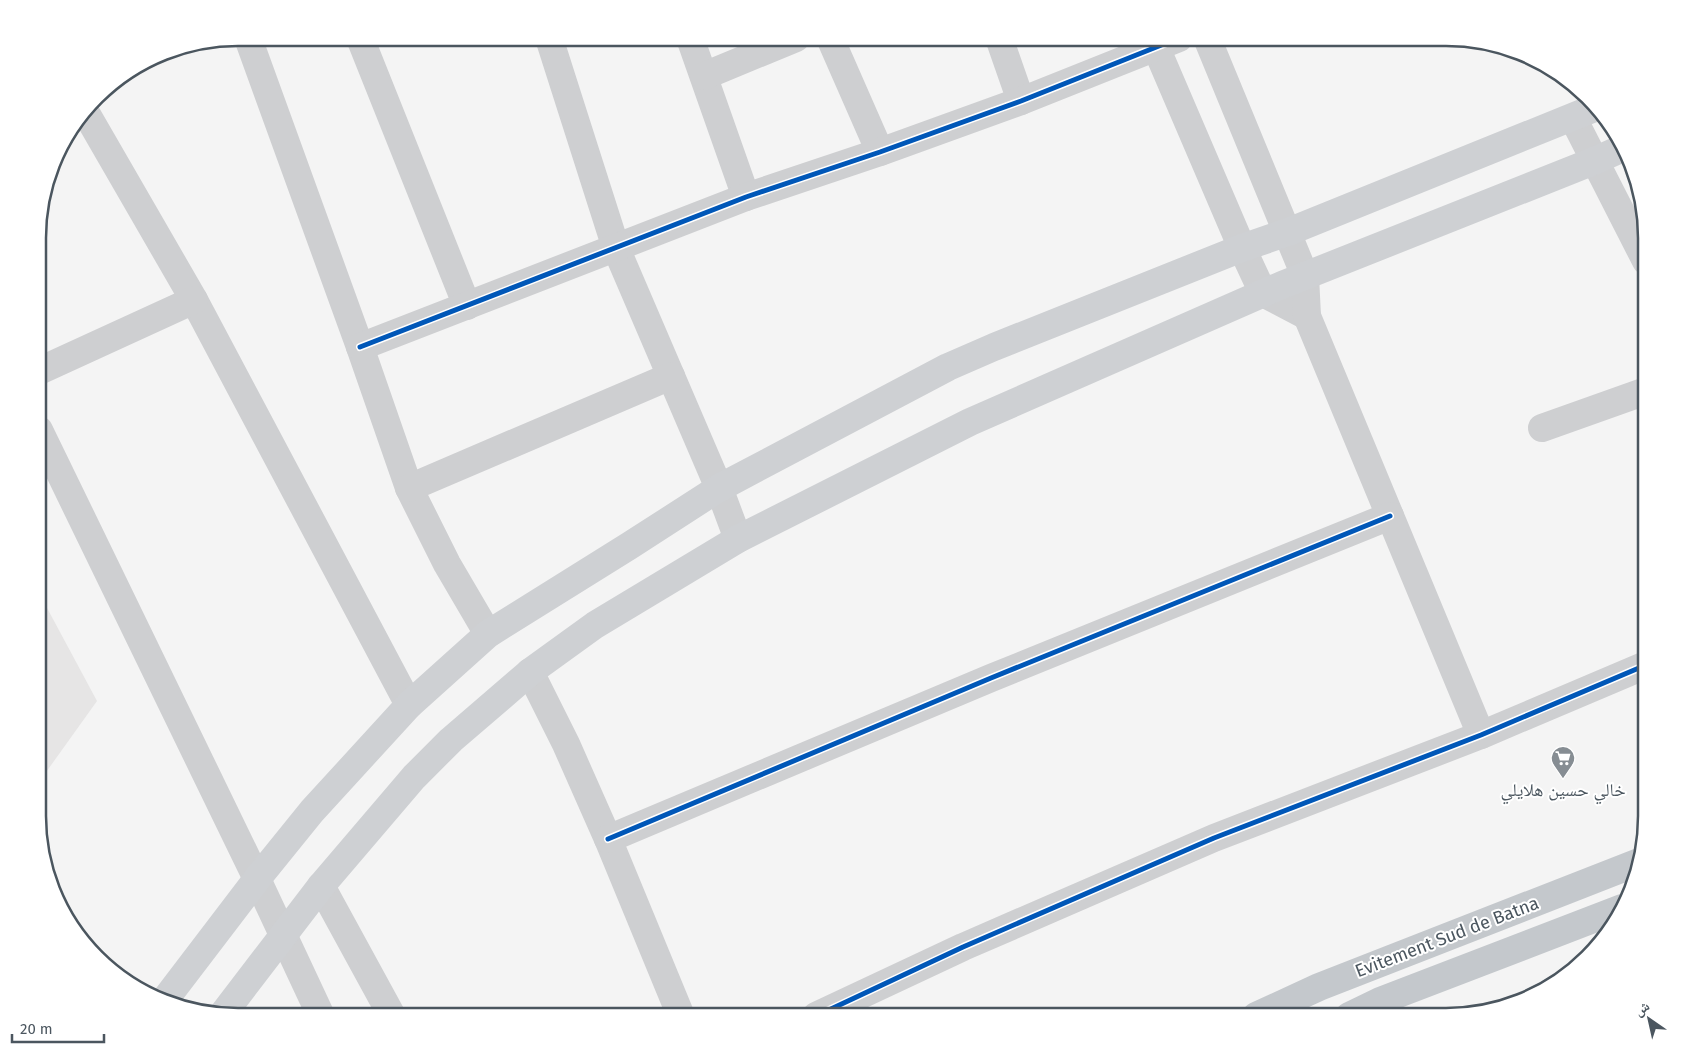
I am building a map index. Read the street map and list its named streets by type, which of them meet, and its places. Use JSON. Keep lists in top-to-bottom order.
{
  "streets": {
    "highway": ["Evitement Sud de Batna"]
  },
  "places": {
    "supermarket": ["خالي حسين هلايلي"]
  },
  "scale_bar": "20 m",
  "north": "top left"
}
